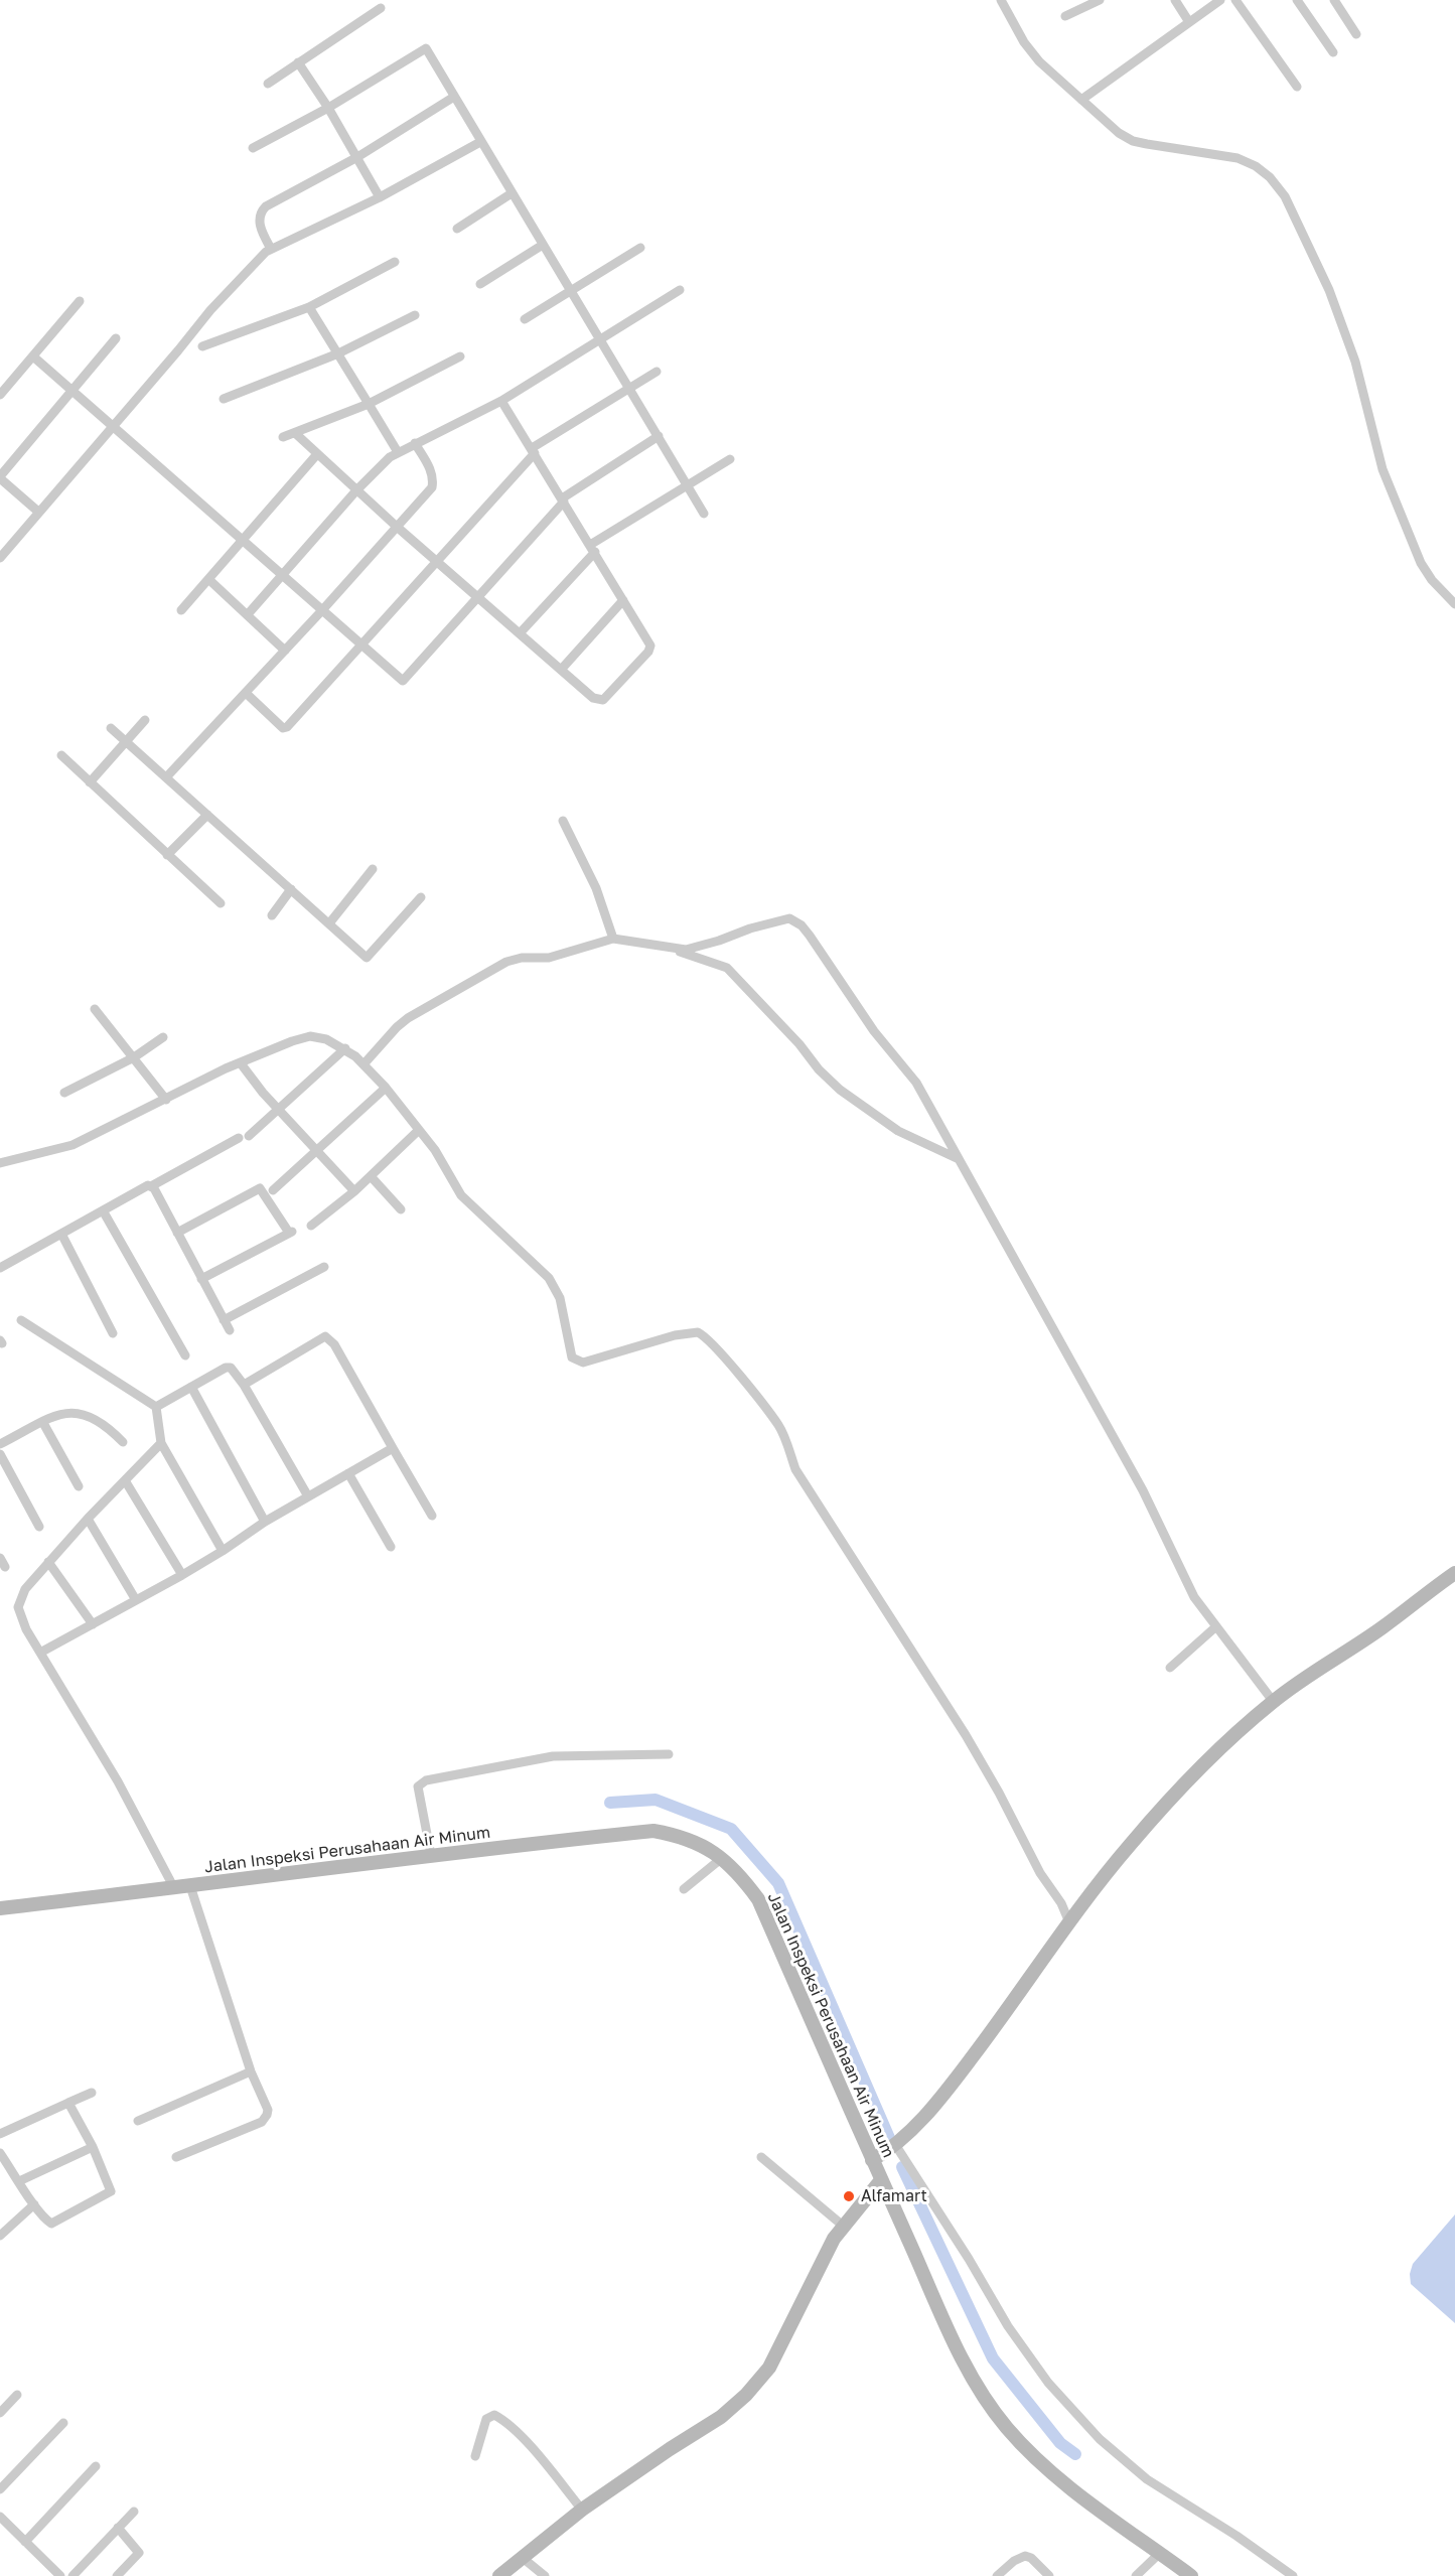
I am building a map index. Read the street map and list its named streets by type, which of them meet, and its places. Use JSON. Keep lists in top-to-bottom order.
{
  "streets": {
    "street": ["Jalan Inspeksi Perusahaan Air Minum"]
  },
  "places": ["Alfamart"]
}
